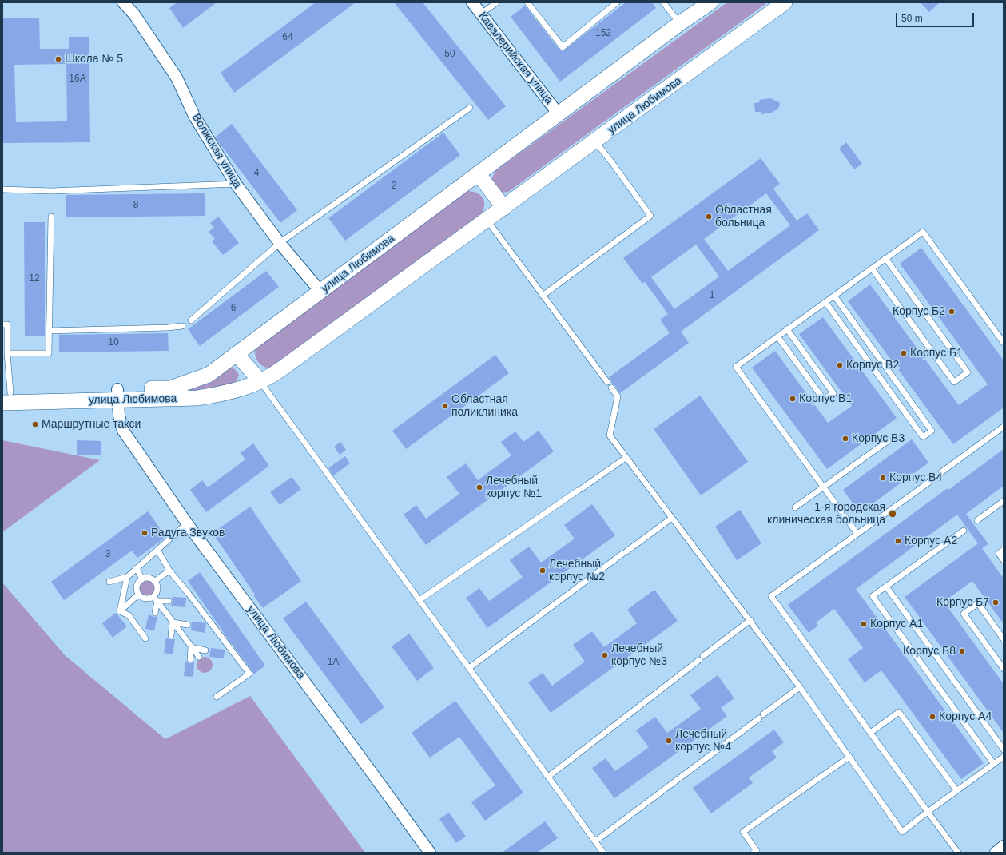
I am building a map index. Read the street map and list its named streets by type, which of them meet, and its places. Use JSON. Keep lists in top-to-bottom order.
{
  "streets": {
    "main road": ["улица Любимова"],
    "street": ["Кавалерийская улица", "Волжская улица"]
  },
  "crossings": [
    ["Кавалерийская улица", "улица Любимова"],
    ["улица Любимова", "Волжская улица"]
  ],
  "places": [
    "Школа № 5",
    "Областная больница",
    "Корпус Б2",
    "Корпус Б1",
    "Корпус В2",
    "Корпус В1",
    "Областная поликлиника",
    "Маршрутные такси",
    "Корпус В3",
    "Корпус В4",
    "Лечебный корпус №1",
    "1-я городская клиническая больница",
    "Радуга Звуков",
    "Корпус А2",
    "Лечебный корпус №2",
    "Корпус Б7",
    "Корпус А1",
    "Корпус Б8",
    "Лечебный корпус №3",
    "Корпус А4",
    "Лечебный корпус №4"
  ],
  "house_numbers": [
    "152",
    "64",
    "50",
    "16А",
    "4",
    "2",
    "8",
    "12",
    "1",
    "6",
    "10",
    "3",
    "1А"
  ],
  "scale_bar": "50 m"
}
